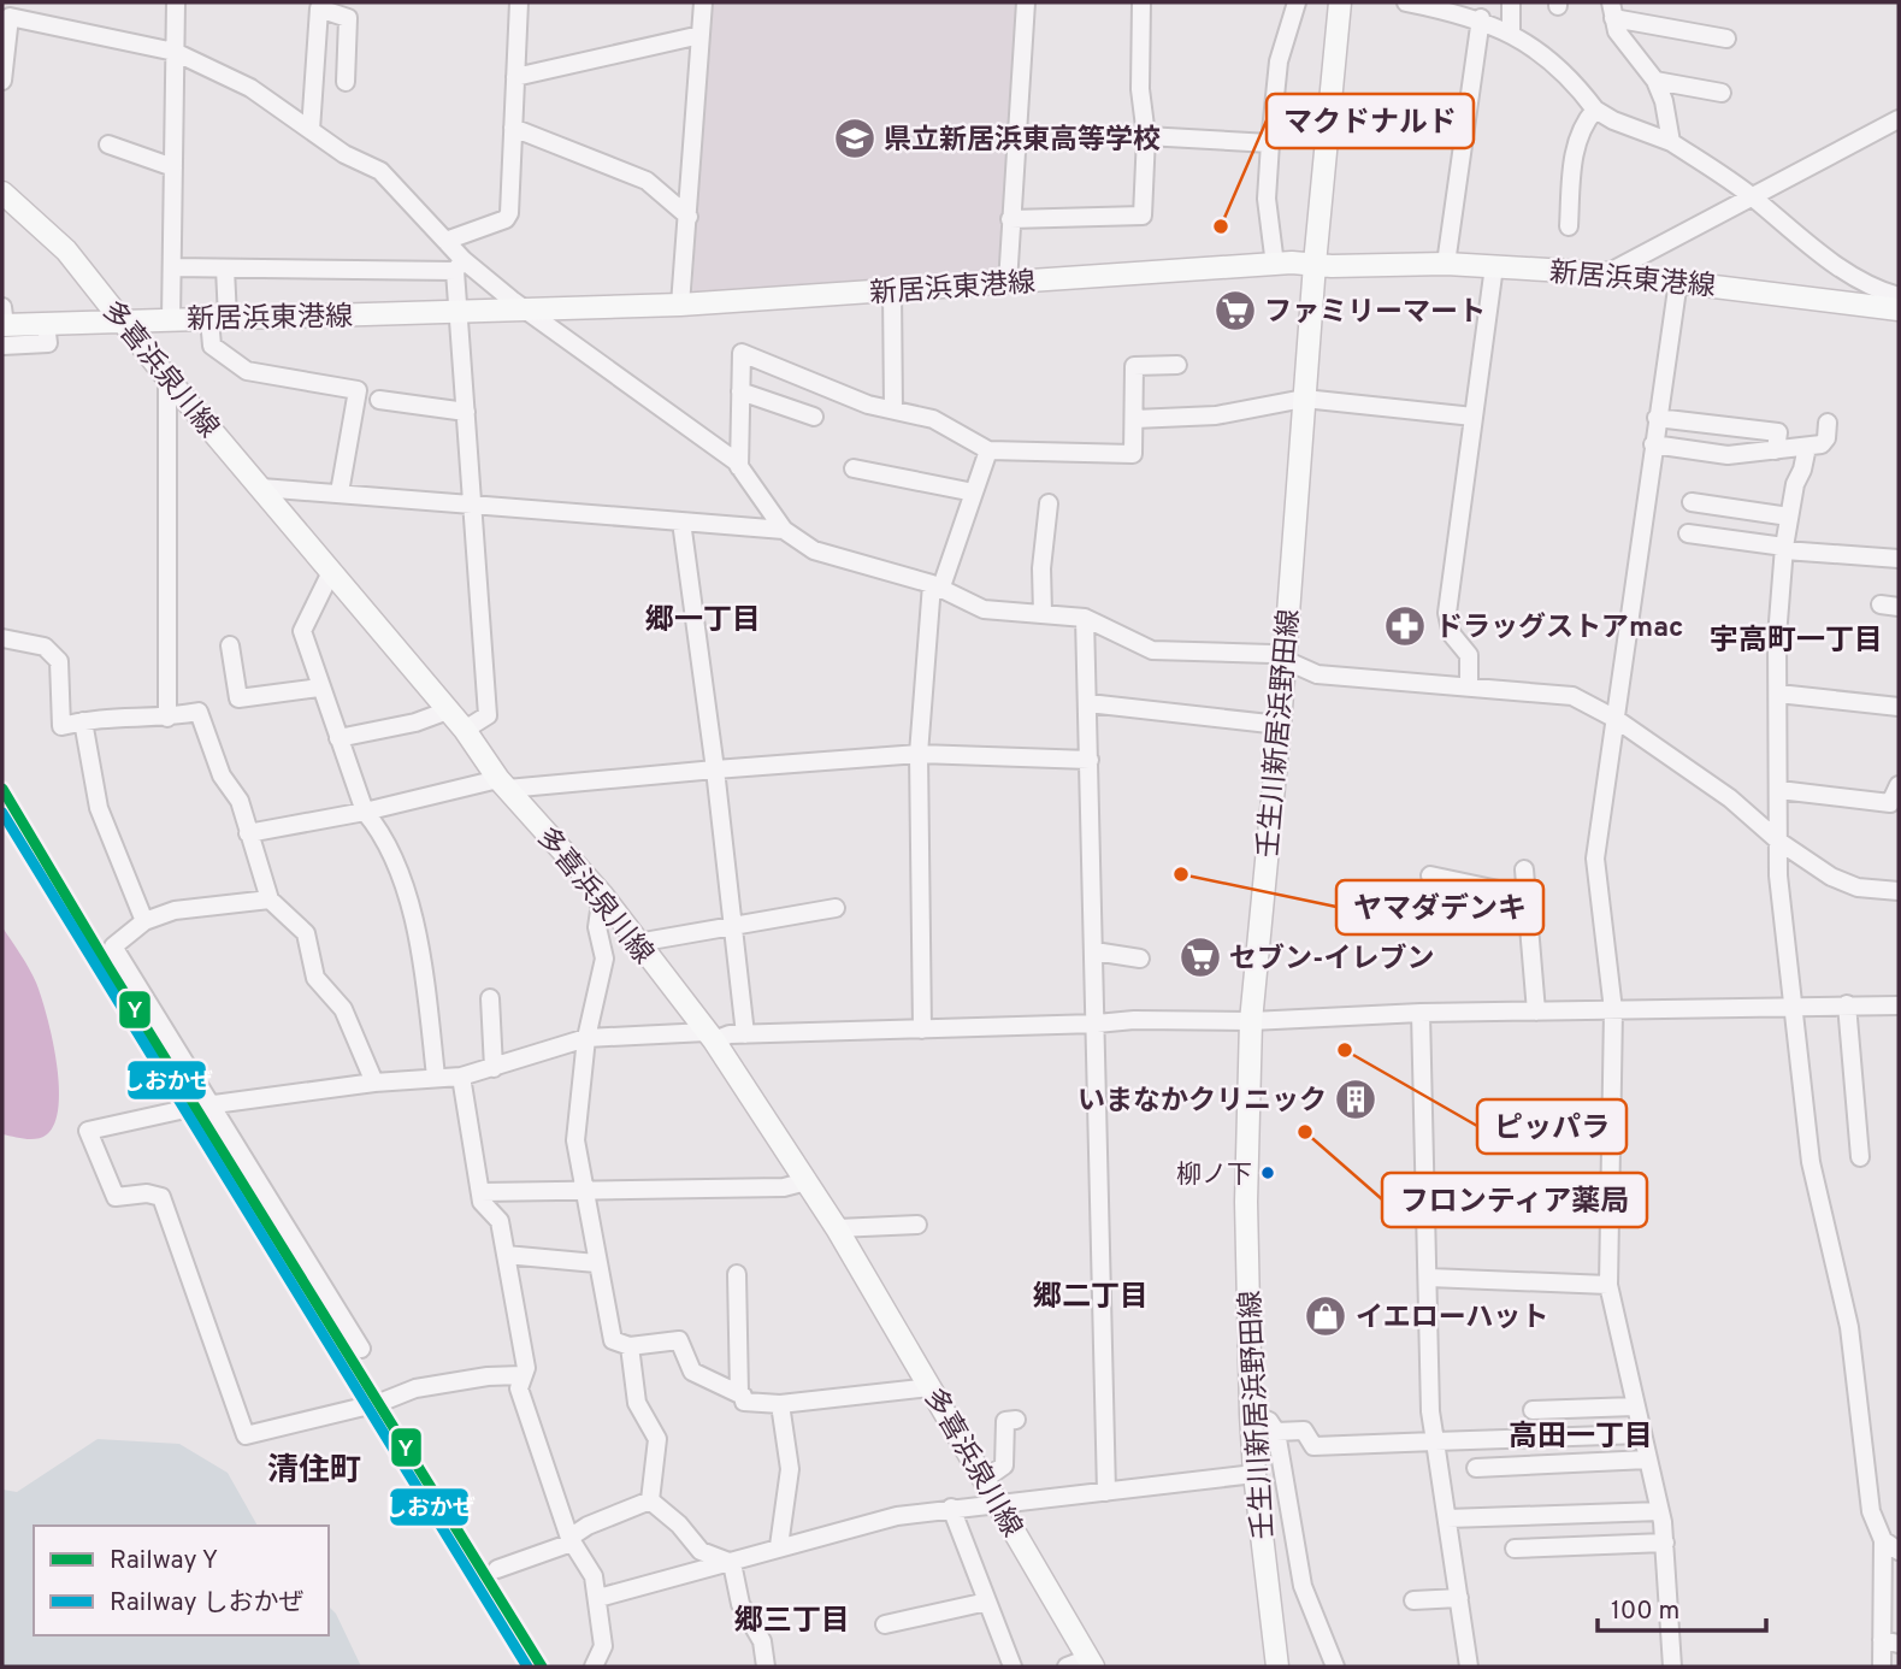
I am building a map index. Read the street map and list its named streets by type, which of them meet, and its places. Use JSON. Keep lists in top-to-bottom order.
{
  "streets": {
    "main road": ["新居浜東港線", "多喜浜泉川線", "壬生川新居浜野田線"]
  },
  "crossings": [
    ["新居浜東港線", "多喜浜泉川線"],
    ["新居浜東港線", "壬生川新居浜野田線"]
  ],
  "districts": [
    "郷一丁目",
    "宇高町一丁目",
    "郷二丁目",
    "高田一丁目",
    "清住町",
    "郷三丁目"
  ],
  "places": {
    "school or university": ["県立新居浜東高等学校"],
    "other": [
      "マクドナルド",
      "ヤマダデンキ",
      "ピッパラ",
      "フロンティア薬局",
      "柳ノ下"
    ],
    "supermarket": ["ファミリーマート", "セブン-イレブン"],
    "pharmacy": ["ドラッグストアmac"],
    "building": ["いまなかクリニック"],
    "shop": ["イエローハット"]
  },
  "lines": ["rail line Y", "rail line しおかぜ"],
  "legend": ["Railway Y", "Railway しおかぜ"],
  "scale_bar": "100 m"
}
